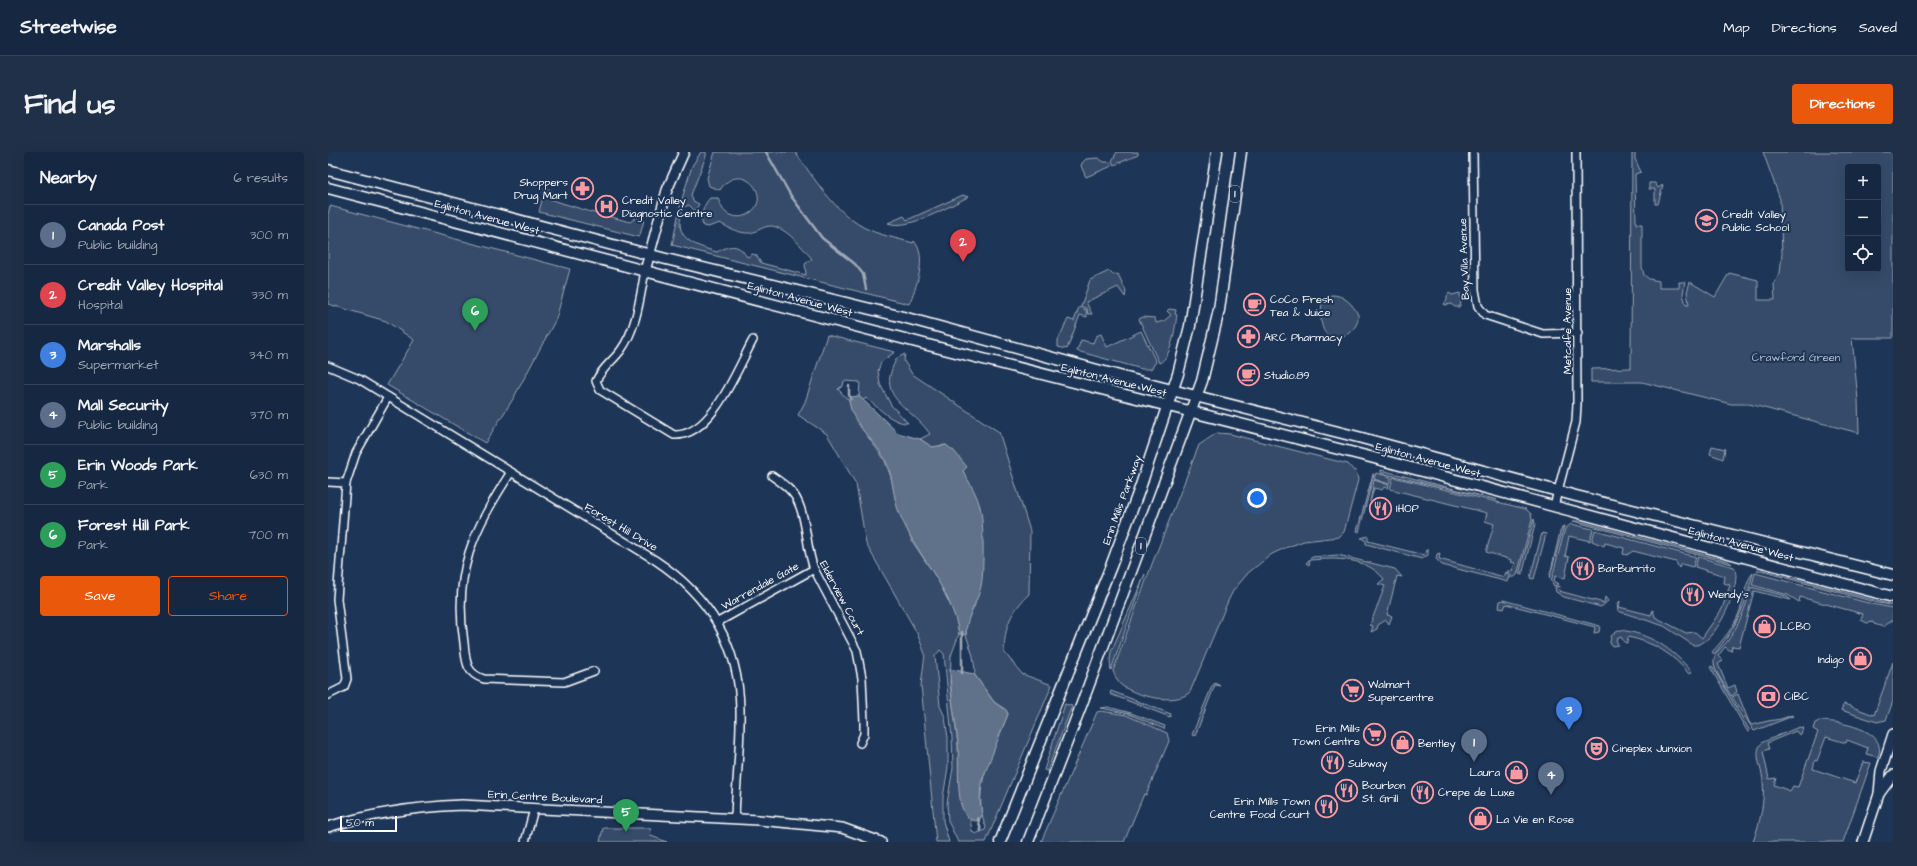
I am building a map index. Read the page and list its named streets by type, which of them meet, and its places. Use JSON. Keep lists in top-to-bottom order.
{
  "streets": {
    "main road": ["1", "Eglinton Avenue West", "Erin Mills Parkway"],
    "street": [
      "Bay Villa Avenue",
      "Metcalfe Avenue",
      "Forest Hill Drive",
      "Warrendale Gate",
      "Elderview Court",
      "Erin Centre Boulevard"
    ]
  },
  "crossings": [
    ["1", "Eglinton Avenue West"],
    ["Eglinton Avenue West", "Metcalfe Avenue"],
    ["Eglinton Avenue West", "Erin Mills Parkway"],
    ["Bay Villa Avenue", "Metcalfe Avenue"],
    ["Forest Hill Drive", "Warrendale Gate"],
    ["Forest Hill Drive", "Erin Centre Boulevard"],
    ["Warrendale Gate", "Elderview Court"]
  ],
  "parks": ["Crawford Green"],
  "places": {
    "pharmacy": ["Shoppers Drug Mart", "ARC Pharmacy"],
    "hospital": ["Credit Valley Diagnostic Centre"],
    "school or university": ["Credit Valley Public School"],
    "cafe": ["CoCo Fresh Tea & Juice", "Studio.89"],
    "restaurant": [
      "IHOP",
      "BarBurrito",
      "Wendy's",
      "Subway",
      "Bourbon St. Grill",
      "Crepe de Luxe",
      "Erin Mills Town Centre Food Court"
    ],
    "shop": [
      "LCBO",
      "Indigo",
      "Bentley",
      "Laura",
      "La Vie en Rose"
    ],
    "supermarket": ["Walmart Supercentre", "Erin Mills Town Centre"],
    "bank": ["CIBC"],
    "theatre": ["Cineplex Junxion"]
  },
  "scale_bar": "50 m",
  "page": {
    "header": "Streetwise",
    "nav": ["Map", "Directions", "Saved"],
    "buttons": [
      "Directions",
      ["Save", "Share"]
    ],
    "title": "Find us",
    "heading": ["Nearby", "6 results"],
    "map_buttons": ["+", "−"],
    "list": [
      {
        "mark": "1",
        "name": "Canada Post",
        "note": "Public building",
        "value": "300 m"
      },
      {
        "mark": "2",
        "name": "Credit Valley Hospital",
        "note": "Hospital",
        "value": "330 m"
      },
      {
        "mark": "3",
        "name": "Marshalls",
        "note": "Supermarket",
        "value": "340 m"
      },
      {
        "mark": "4",
        "name": "Mall Security",
        "note": "Public building",
        "value": "370 m"
      },
      {
        "mark": "5",
        "name": "Erin Woods Park",
        "note": "Park",
        "value": "630 m"
      },
      {
        "mark": "6",
        "name": "Forest Hill Park",
        "note": "Park",
        "value": "700 m"
      }
    ],
    "pins": [
      "2",
      "6",
      "3",
      "1",
      "4",
      "5"
    ],
    "scale": "50 m"
  }
}
